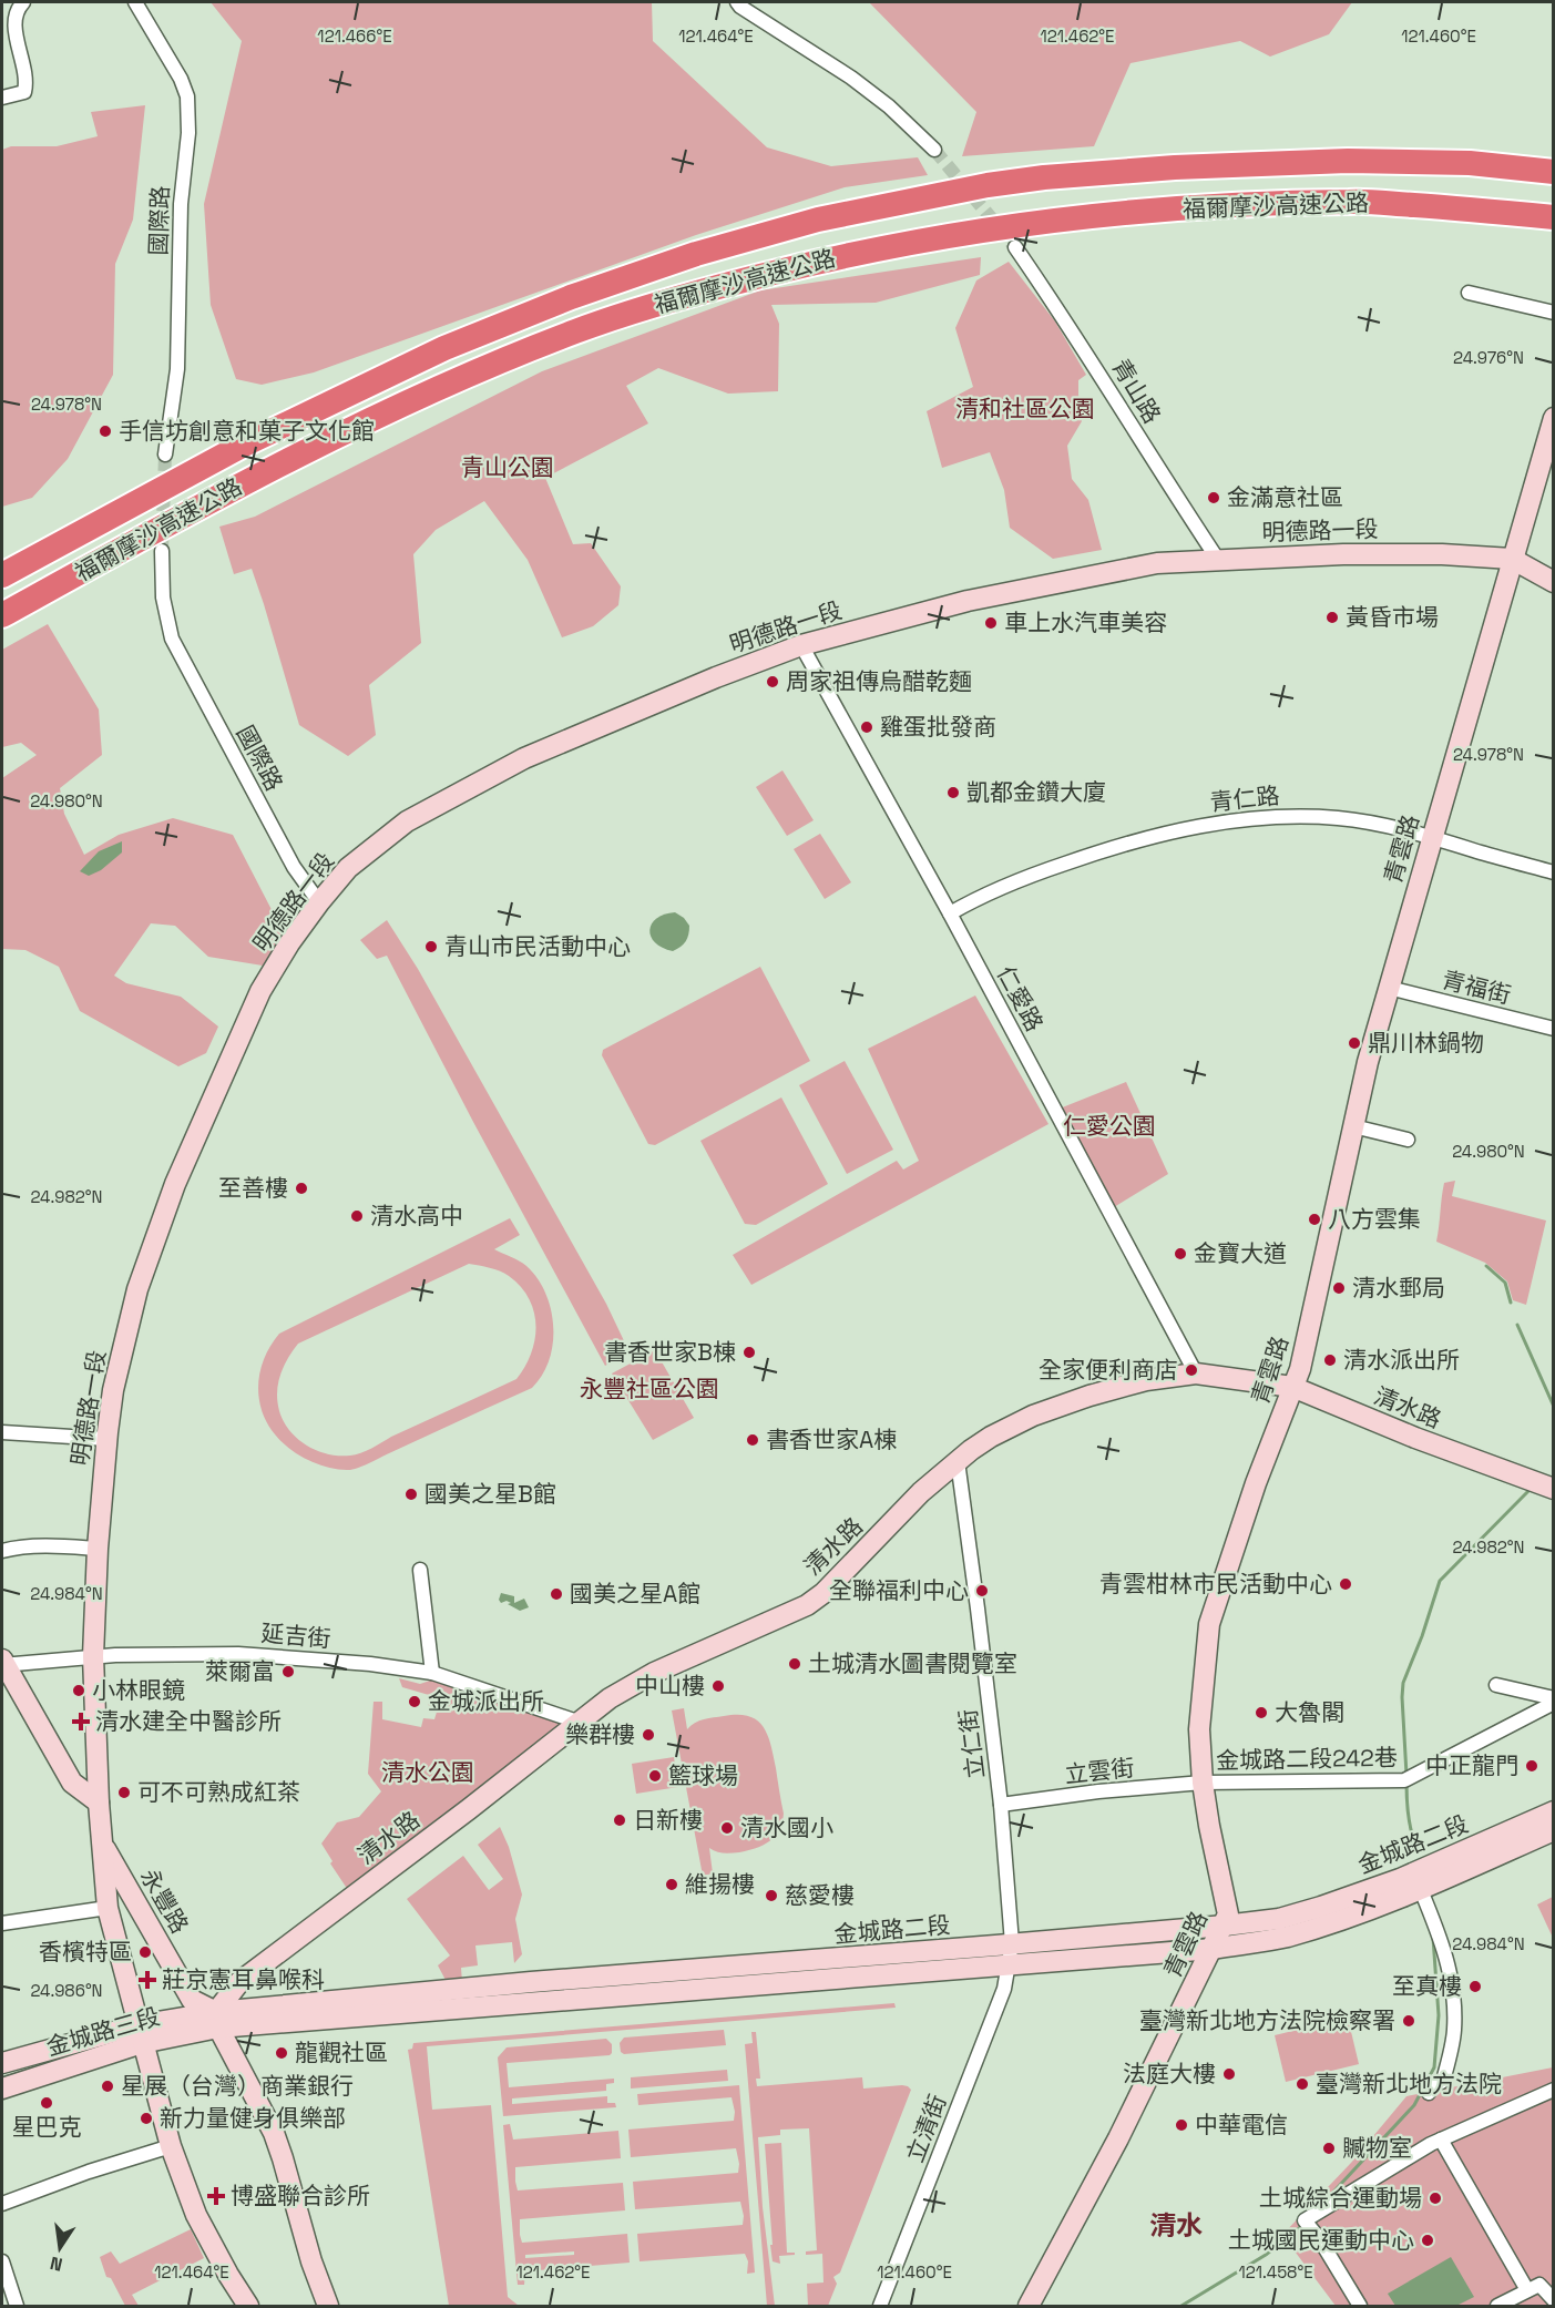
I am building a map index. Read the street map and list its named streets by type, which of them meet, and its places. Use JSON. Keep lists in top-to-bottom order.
{
  "streets": {
    "highway": ["福爾摩沙高速公路"],
    "street": [
      "國際路",
      "青山路",
      "明德路一段",
      "青仁路",
      "青雲路",
      "青福街",
      "仁愛路",
      "清水路",
      "延吉街",
      "立仁街",
      "金城路二段242巷",
      "立雲街",
      "金城路二段",
      "永豐路",
      "金城路三段",
      "立清街"
    ]
  },
  "crossings": [
    ["國際路", "明德路一段"],
    ["青山路", "明德路一段"],
    ["明德路一段", "青雲路"],
    ["明德路一段", "仁愛路"],
    ["明德路一段", "延吉街"],
    ["明德路一段", "永豐路"],
    ["明德路一段", "金城路三段"],
    ["青仁路", "青雲路"],
    ["青仁路", "仁愛路"],
    ["青雲路", "青福街"],
    ["青雲路", "清水路"],
    ["青雲路", "金城路二段242巷"],
    ["青雲路", "立雲街"],
    ["青雲路", "金城路二段"],
    ["仁愛路", "清水路"],
    ["清水路", "延吉街"],
    ["清水路", "立仁街"],
    ["清水路", "金城路二段"],
    ["清水路", "永豐路"],
    ["清水路", "金城路三段"],
    ["立仁街", "立雲街"],
    ["立仁街", "金城路二段"],
    ["立仁街", "立清街"],
    ["金城路二段242巷", "立雲街"],
    ["金城路二段", "永豐路"],
    ["金城路二段", "金城路三段"],
    ["金城路二段", "立清街"],
    ["永豐路", "金城路三段"]
  ],
  "districts": ["清水"],
  "parks": [
    "清和社區公園",
    "青山公園",
    "仁愛公園",
    "永豐社區公園",
    "清水公園"
  ],
  "places": {
    "other": [
      "手信坊創意和菓子文化館",
      "金滿意社區",
      "黃昏市場",
      "車上水汽車美容",
      "周家祖傳烏醋乾麵",
      "雞蛋批發商",
      "凱都金鑽大廈",
      "青山市民活動中心",
      "鼎川林鍋物",
      "至善樓",
      "清水高中",
      "八方雲集",
      "金寶大道",
      "清水郵局",
      "書香世家B棟",
      "清水派出所",
      "全家便利商店",
      "書香世家A棟",
      "國美之星B館",
      "青雲柑林市民活動中心",
      "全聯福利中心",
      "國美之星A館",
      "土城清水圖書閱覽室",
      "萊爾富",
      "中山樓",
      "小林眼鏡",
      "金城派出所",
      "大魯閣",
      "樂群樓",
      "中正龍門",
      "籃球場",
      "可不可熟成紅茶",
      "日新樓",
      "清水國小",
      "維揚樓",
      "慈愛樓",
      "香檳特區",
      "至真樓",
      "臺灣新北地方法院檢察署",
      "龍觀社區",
      "法庭大樓",
      "臺灣新北地方法院",
      "星展（台灣）商業銀行",
      "星巴克",
      "新力量健身俱樂部",
      "中華電信",
      "贓物室",
      "土城綜合運動場",
      "土城國民運動中心"
    ],
    "health": ["清水建全中醫診所", "莊京憲耳鼻喉科", "博盛聯合診所"]
  },
  "north": "bottom",
  "coordinates": [
    "121.466°E",
    "121.464°E",
    "121.462°E",
    "121.460°E",
    "24.976°N",
    "24.978°N",
    "24.980°N",
    "24.982°N",
    "24.984°N",
    "24.986°N",
    "121.458°E"
  ]
}
